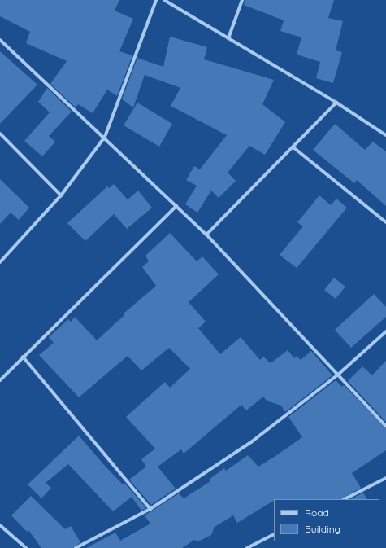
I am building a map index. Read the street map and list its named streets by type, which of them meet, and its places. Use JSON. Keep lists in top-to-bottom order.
{
  "legend": ["Road", "Building"]
}
